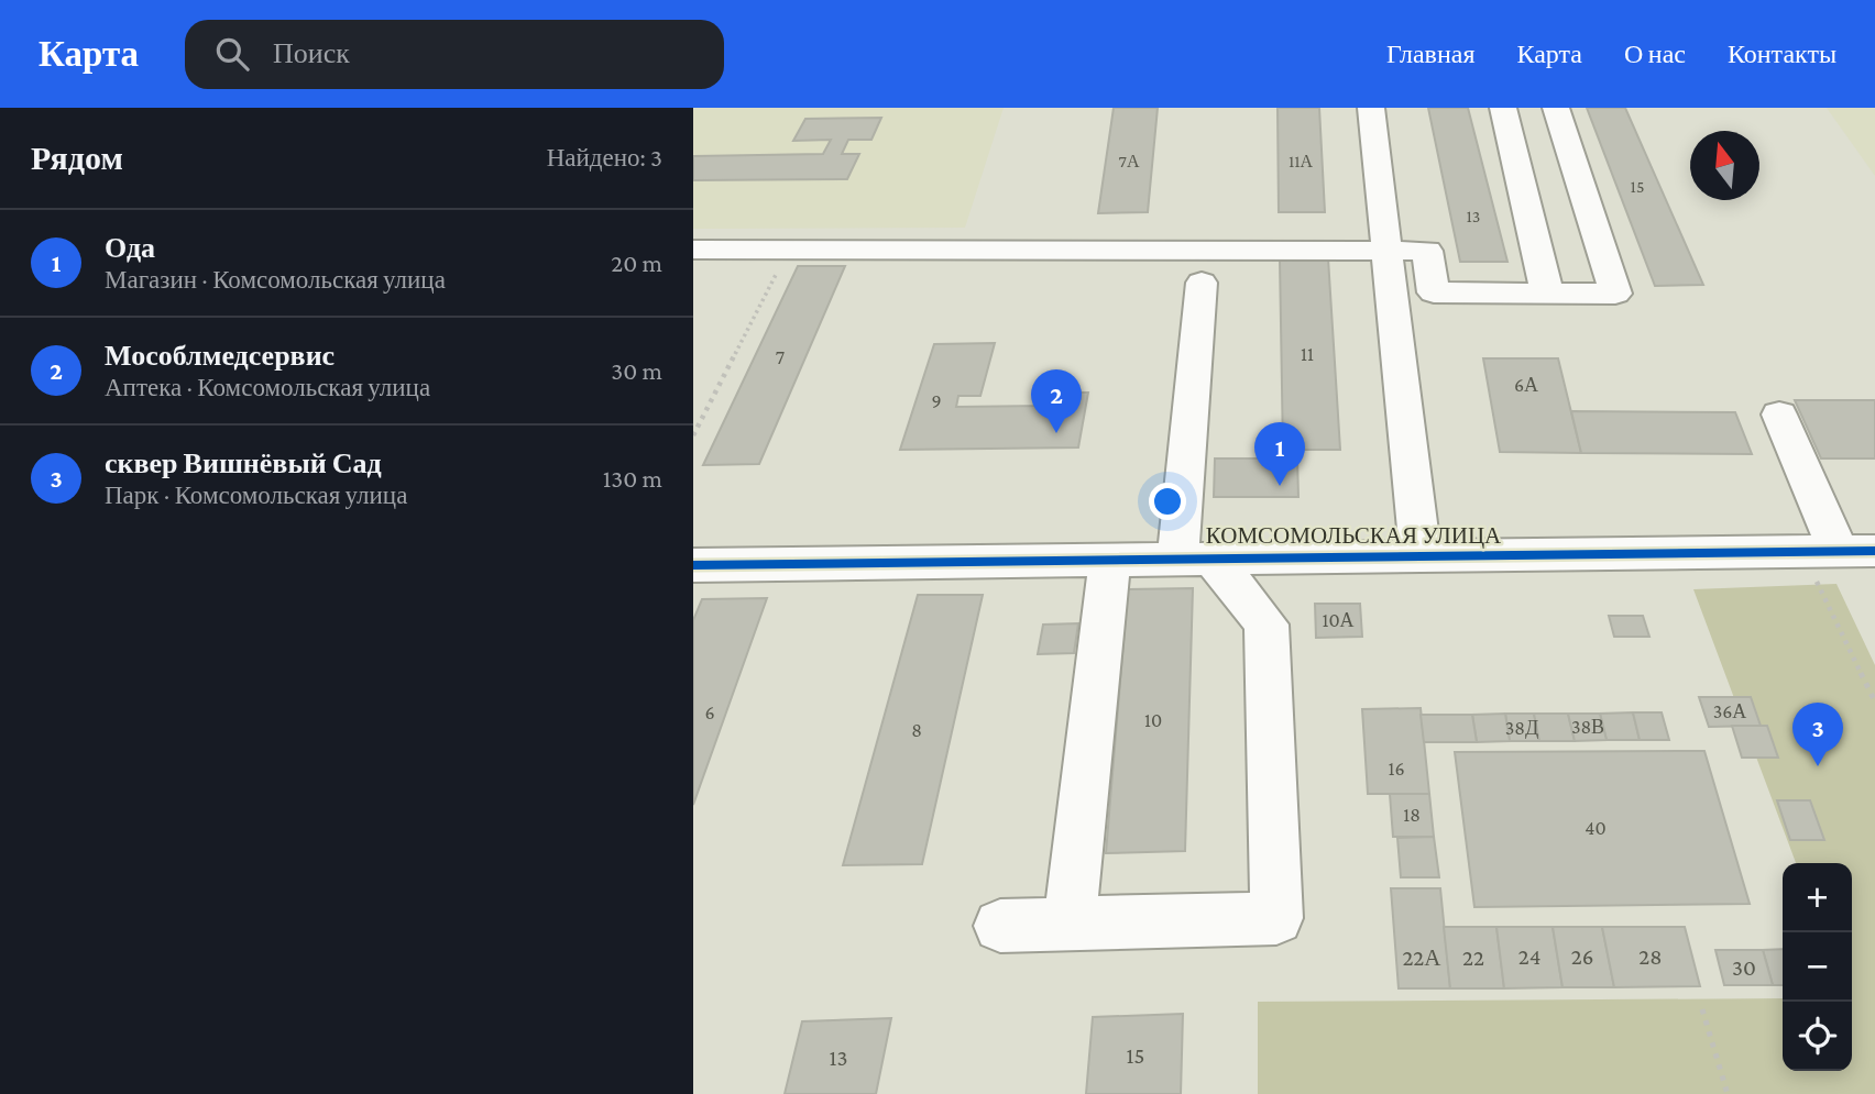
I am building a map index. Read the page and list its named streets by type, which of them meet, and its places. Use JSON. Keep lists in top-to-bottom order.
{
  "streets": {
    "street": ["КОМСОМОЛЬСКАЯ УЛИЦА"]
  },
  "house_numbers": [
    "7А",
    "11А",
    "15",
    "13",
    "11",
    "7",
    "6А",
    "9",
    "10А",
    "36А",
    "6",
    "10",
    "38В",
    "38Д",
    "8",
    "16",
    "18",
    "40",
    "24",
    "26",
    "28",
    "22А",
    "22",
    "30",
    "15",
    "13"
  ],
  "north": "top",
  "page": {
    "header": "Карта",
    "search": "Поиск",
    "nav": [
      "Главная",
      "Карта",
      "О нас",
      "Контакты"
    ],
    "heading": ["Рядом", "Найдено: 3"],
    "list": [
      {
        "mark": "1",
        "name": "Ода",
        "note": "Магазин · Комсомольская улица",
        "value": "20 m"
      },
      {
        "mark": "2",
        "name": "Мособлмедсервис",
        "note": "Аптека · Комсомольская улица",
        "value": "30 m"
      },
      {
        "mark": "3",
        "name": "сквер Вишнёвый Сад",
        "note": "Парк · Комсомольская улица",
        "value": "130 m"
      }
    ],
    "pins": ["2", "1", "3"],
    "map_buttons": ["+", "−"]
  }
}
